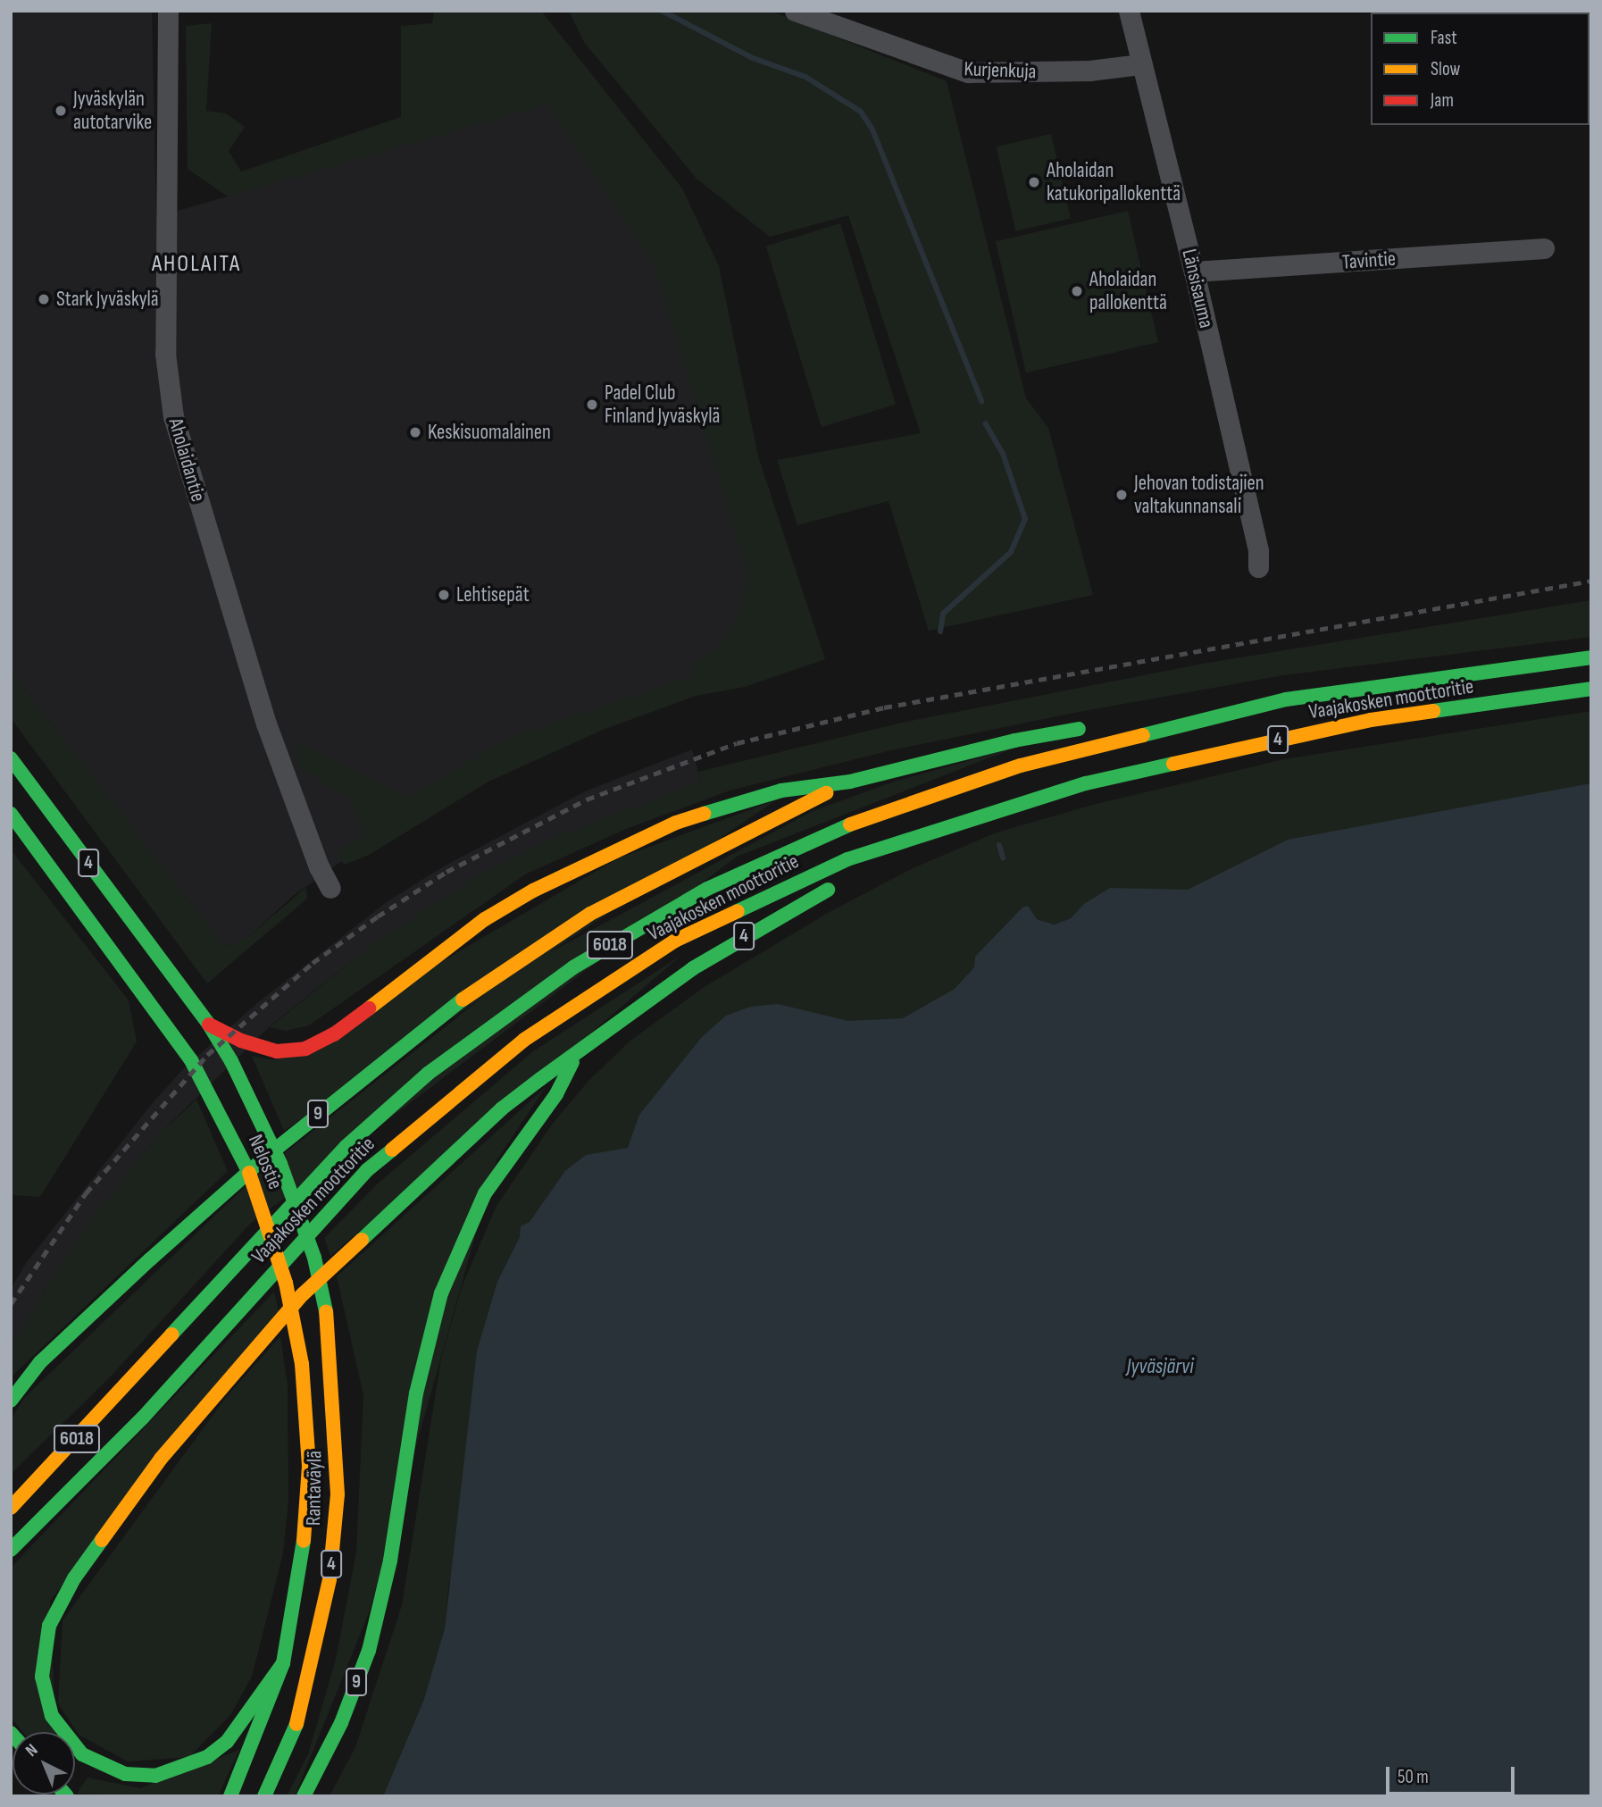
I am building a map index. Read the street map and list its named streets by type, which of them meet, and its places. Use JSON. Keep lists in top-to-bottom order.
{
  "streets": {
    "highway": [
      "Vaajakosken moottoritie",
      "4",
      "6018",
      "9",
      "Nelostie",
      "Rantaväylä"
    ],
    "street": [
      "Kurjenkuja",
      "Tavintie",
      "Länsisauma",
      "Aholaidantie"
    ]
  },
  "crossings": [
    ["Kurjenkuja", "Länsisauma"],
    ["Tavintie", "Länsisauma"],
    ["Vaajakosken moottoritie", "4"],
    ["4", "9"],
    ["4", "Nelostie"],
    ["Nelostie", "Rantaväylä"]
  ],
  "districts": ["AHOLAITA"],
  "water": ["Jyväsjärvi"],
  "places": [
    "Jyväskylän autotarvike",
    "Aholaidan katukoripallokenttä",
    "Aholaidan pallokenttä",
    "Stark Jyväskylä",
    "Padel Club Finland Jyväskylä",
    "Keskisuomalainen",
    "Jehovan todistajien valtakunnansali",
    "Lehtisepät"
  ],
  "legend": ["Fast", "Slow", "Jam"],
  "scale_bar": "50 m",
  "north": "top left"
}
